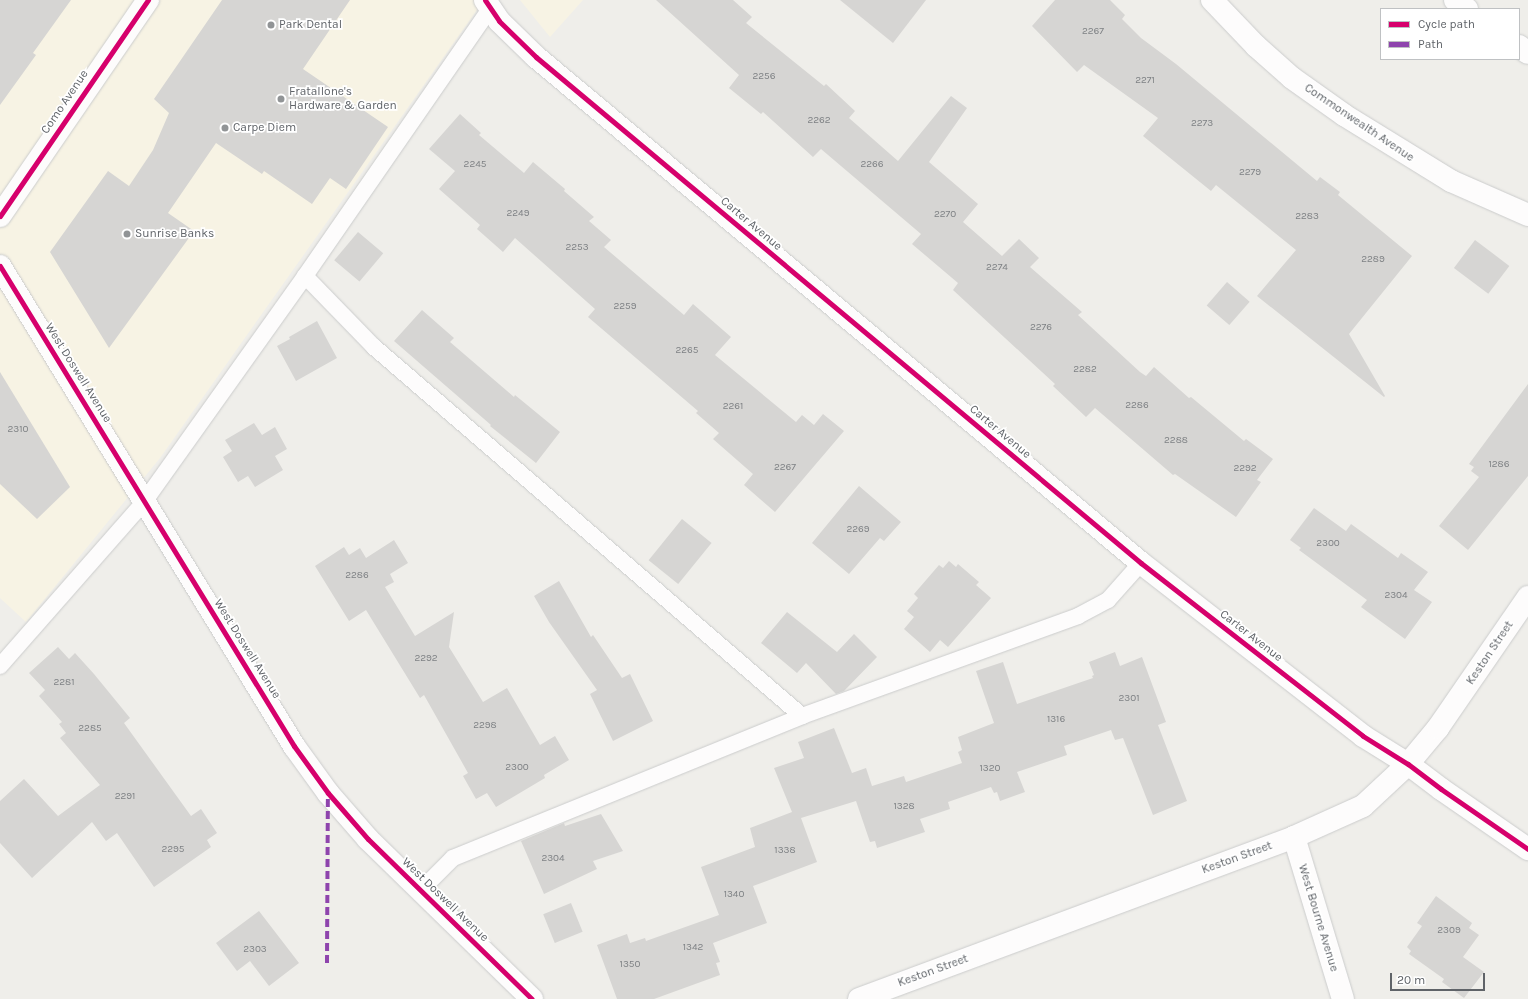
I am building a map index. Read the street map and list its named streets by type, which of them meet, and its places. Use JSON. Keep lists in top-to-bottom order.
{
  "streets": {
    "street": [
      "Como Avenue",
      "Commonwealth Avenue",
      "Carter Avenue",
      "West Doswell Avenue",
      "Keston Street",
      "West Bourne Avenue"
    ]
  },
  "crossings": [
    ["Carter Avenue", "Keston Street"],
    ["Keston Street", "West Bourne Avenue"]
  ],
  "places": [
    "Park Dental",
    "Fratallone's Hardware & Garden",
    "Carpe Diem",
    "Sunrise Banks"
  ],
  "house_numbers": [
    "2267",
    "2256",
    "2271",
    "2262",
    "2273",
    "2245",
    "2266",
    "2279",
    "2249",
    "2270",
    "2283",
    "2253",
    "2289",
    "2274",
    "2259",
    "2276",
    "2265",
    "2282",
    "2286",
    "2261",
    "2310",
    "2288",
    "1286",
    "2267",
    "2292",
    "2269",
    "2300",
    "2286",
    "2304",
    "2292",
    "2281",
    "2301",
    "1316",
    "2298",
    "2285",
    "2300",
    "1320",
    "2291",
    "1328",
    "2295",
    "1338",
    "2304",
    "1340",
    "2309",
    "1342",
    "2303",
    "1350"
  ],
  "legend": ["Cycle path", "Path"],
  "scale_bar": "20 m"
}
